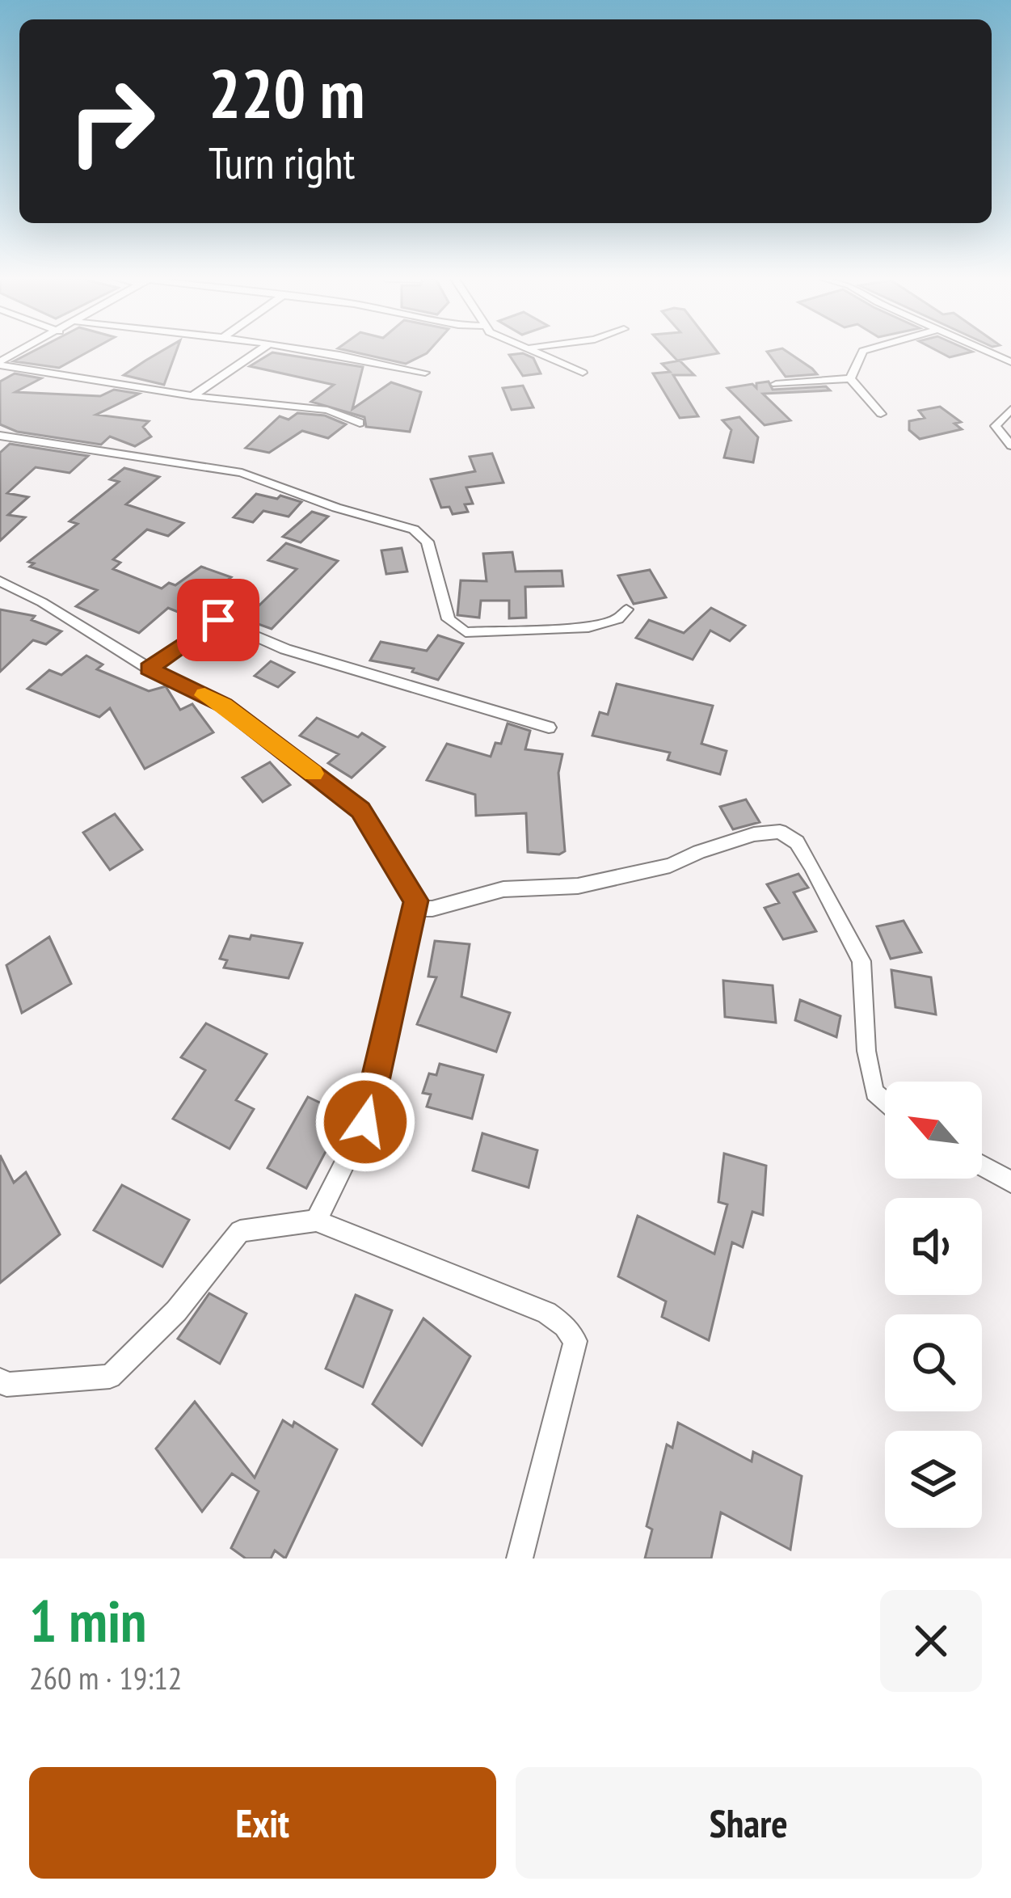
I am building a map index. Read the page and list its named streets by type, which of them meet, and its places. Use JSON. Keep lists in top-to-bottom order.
{
  "north": "top left",
  "page": {
    "turn": ["220 m", "Turn right"],
    "heading": ["1 min", "260 m · 19:12"],
    "buttons": ["Exit", "Share"]
  }
}
